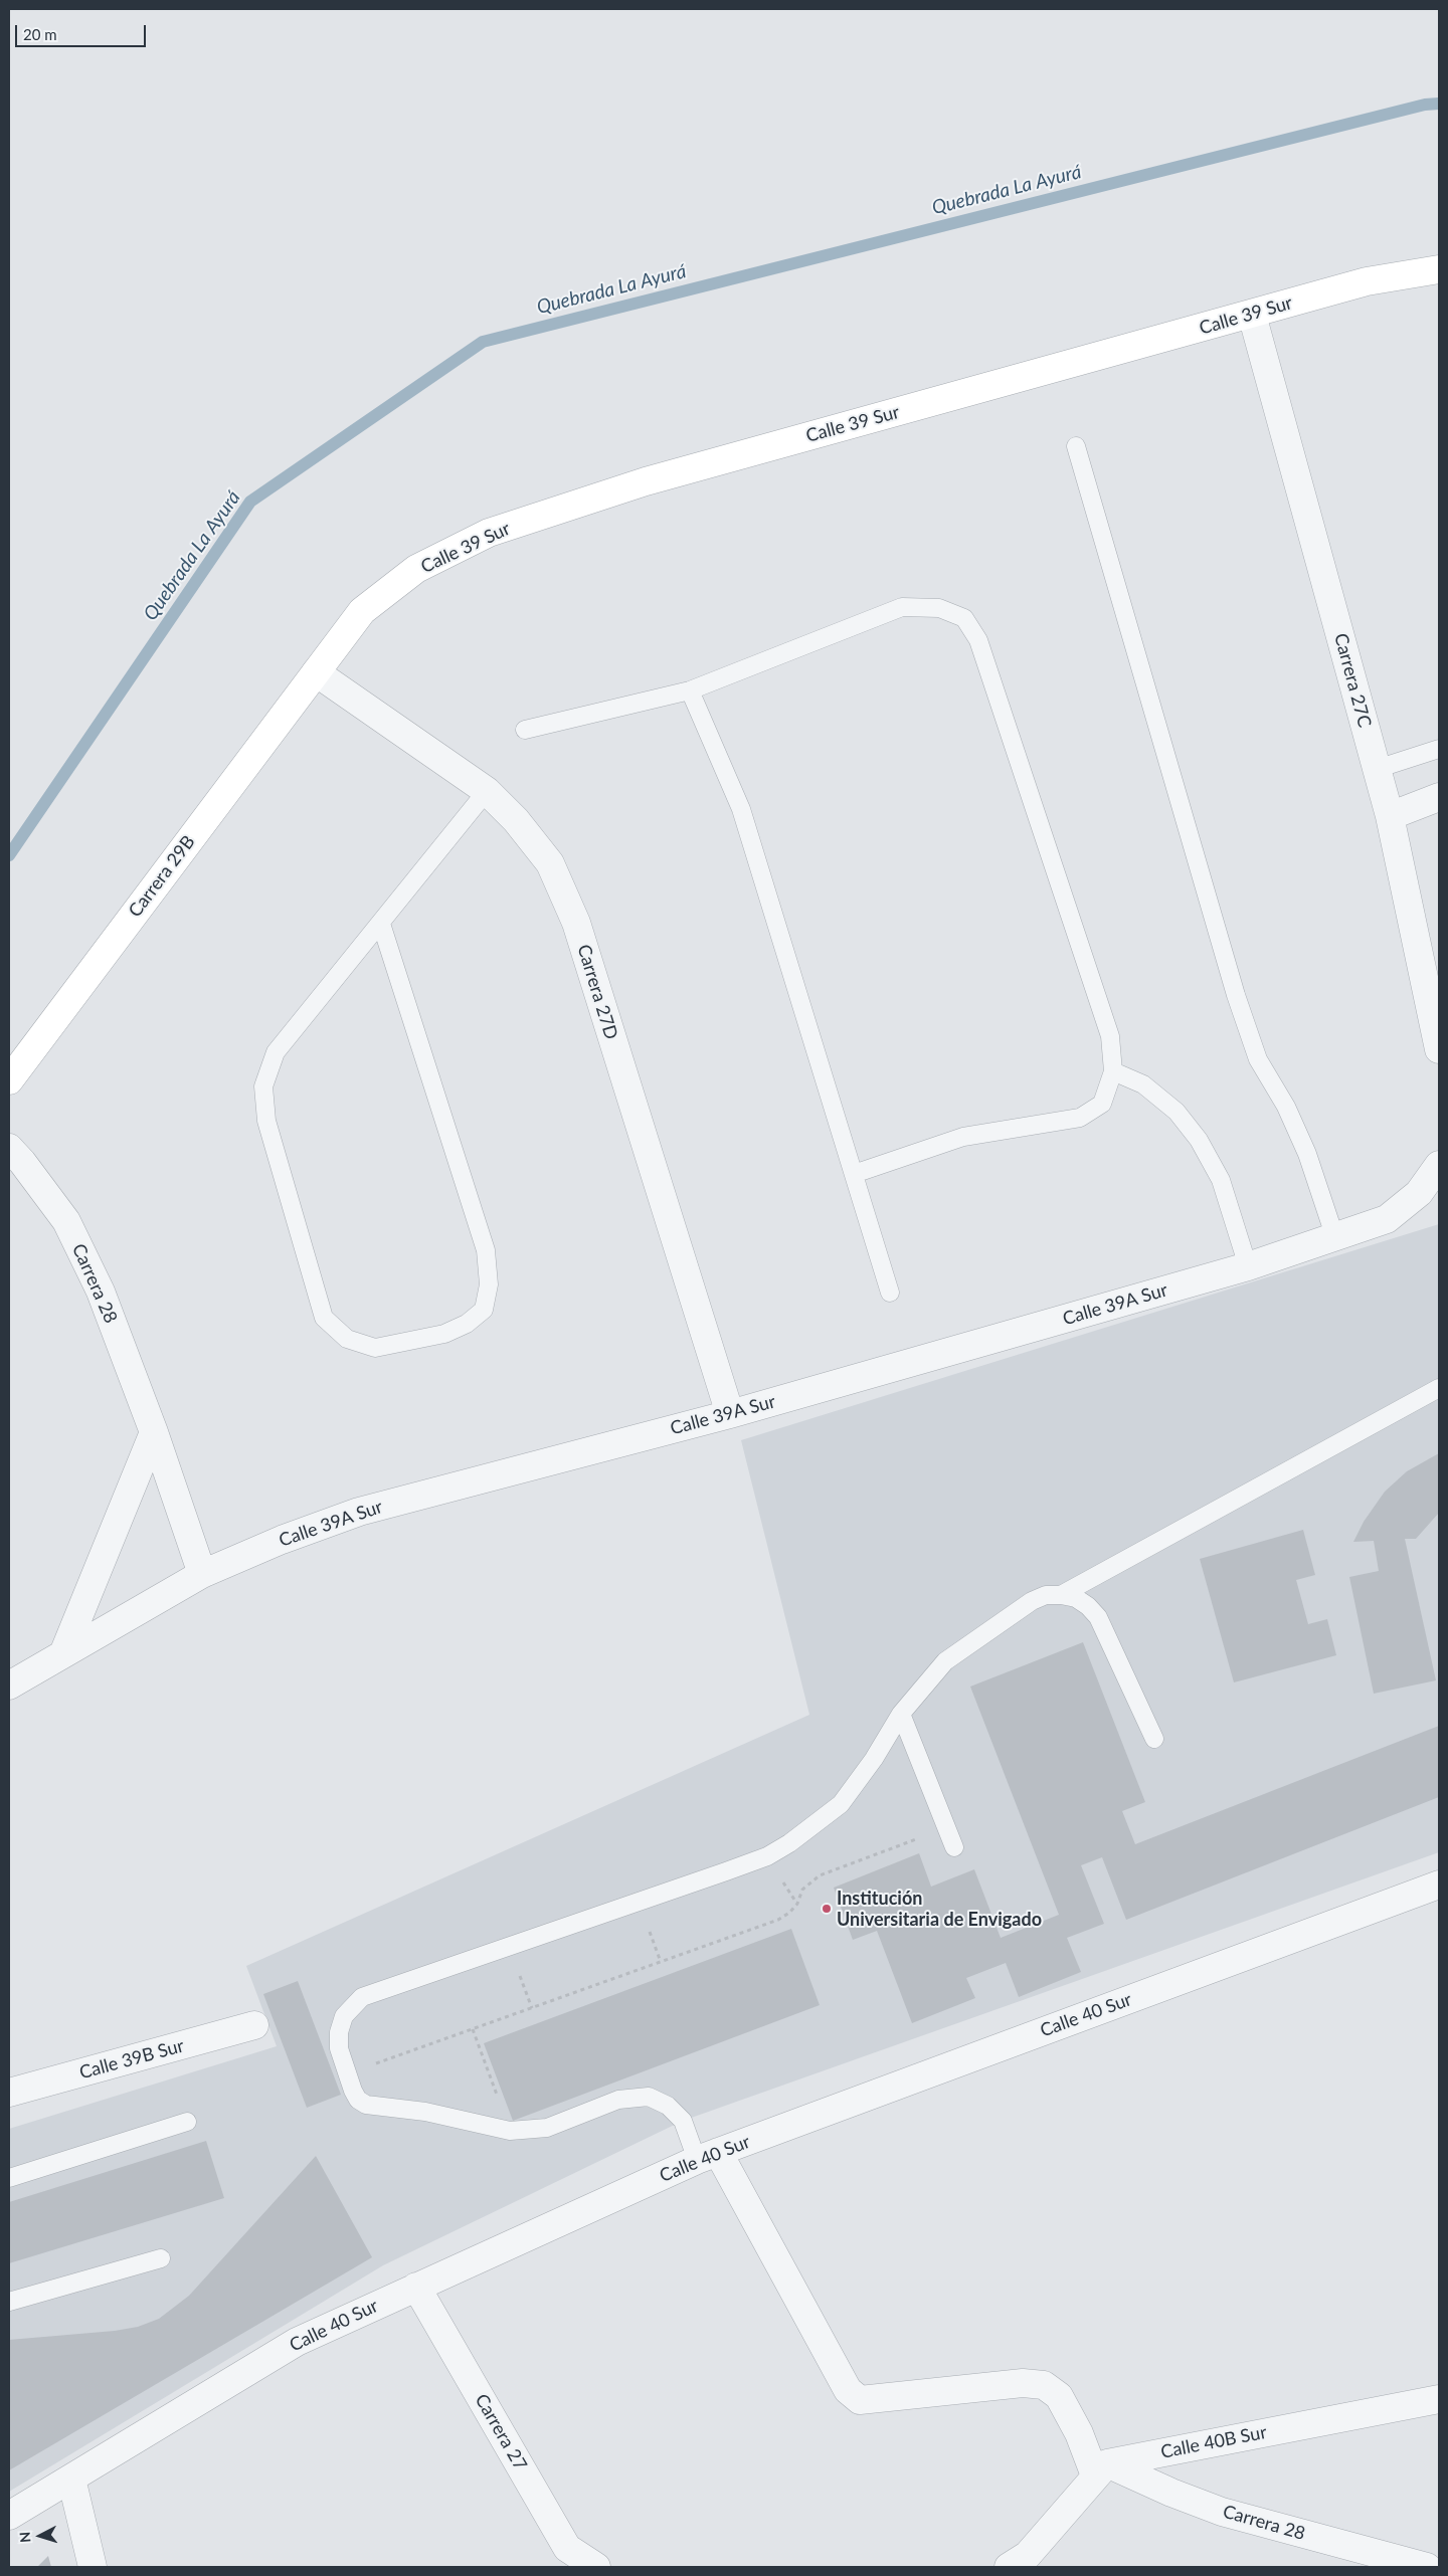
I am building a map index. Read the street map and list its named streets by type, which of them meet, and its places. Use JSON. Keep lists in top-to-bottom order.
{
  "streets": {
    "street": [
      "Calle 39 Sur",
      "Carrera 27C",
      "Carrera 29B",
      "Carrera 27D",
      "Carrera 28",
      "Calle 39A Sur",
      "Calle 40 Sur",
      "Calle 39B Sur",
      "Carrera 27",
      "Calle 40B Sur"
    ]
  },
  "crossings": [
    ["Calle 39 Sur", "Carrera 27C"],
    ["Calle 39 Sur", "Carrera 29B"],
    ["Calle 39 Sur", "Carrera 27D"],
    ["Carrera 29B", "Carrera 27D"],
    ["Carrera 27D", "Calle 39A Sur"],
    ["Carrera 28", "Calle 39A Sur"],
    ["Carrera 28", "Calle 40B Sur"],
    ["Calle 40 Sur", "Carrera 27"]
  ],
  "water": ["Quebrada La Ayurá"],
  "places": ["Institución Universitaria de Envigado"],
  "scale_bar": "20 m",
  "north": "left"
}
